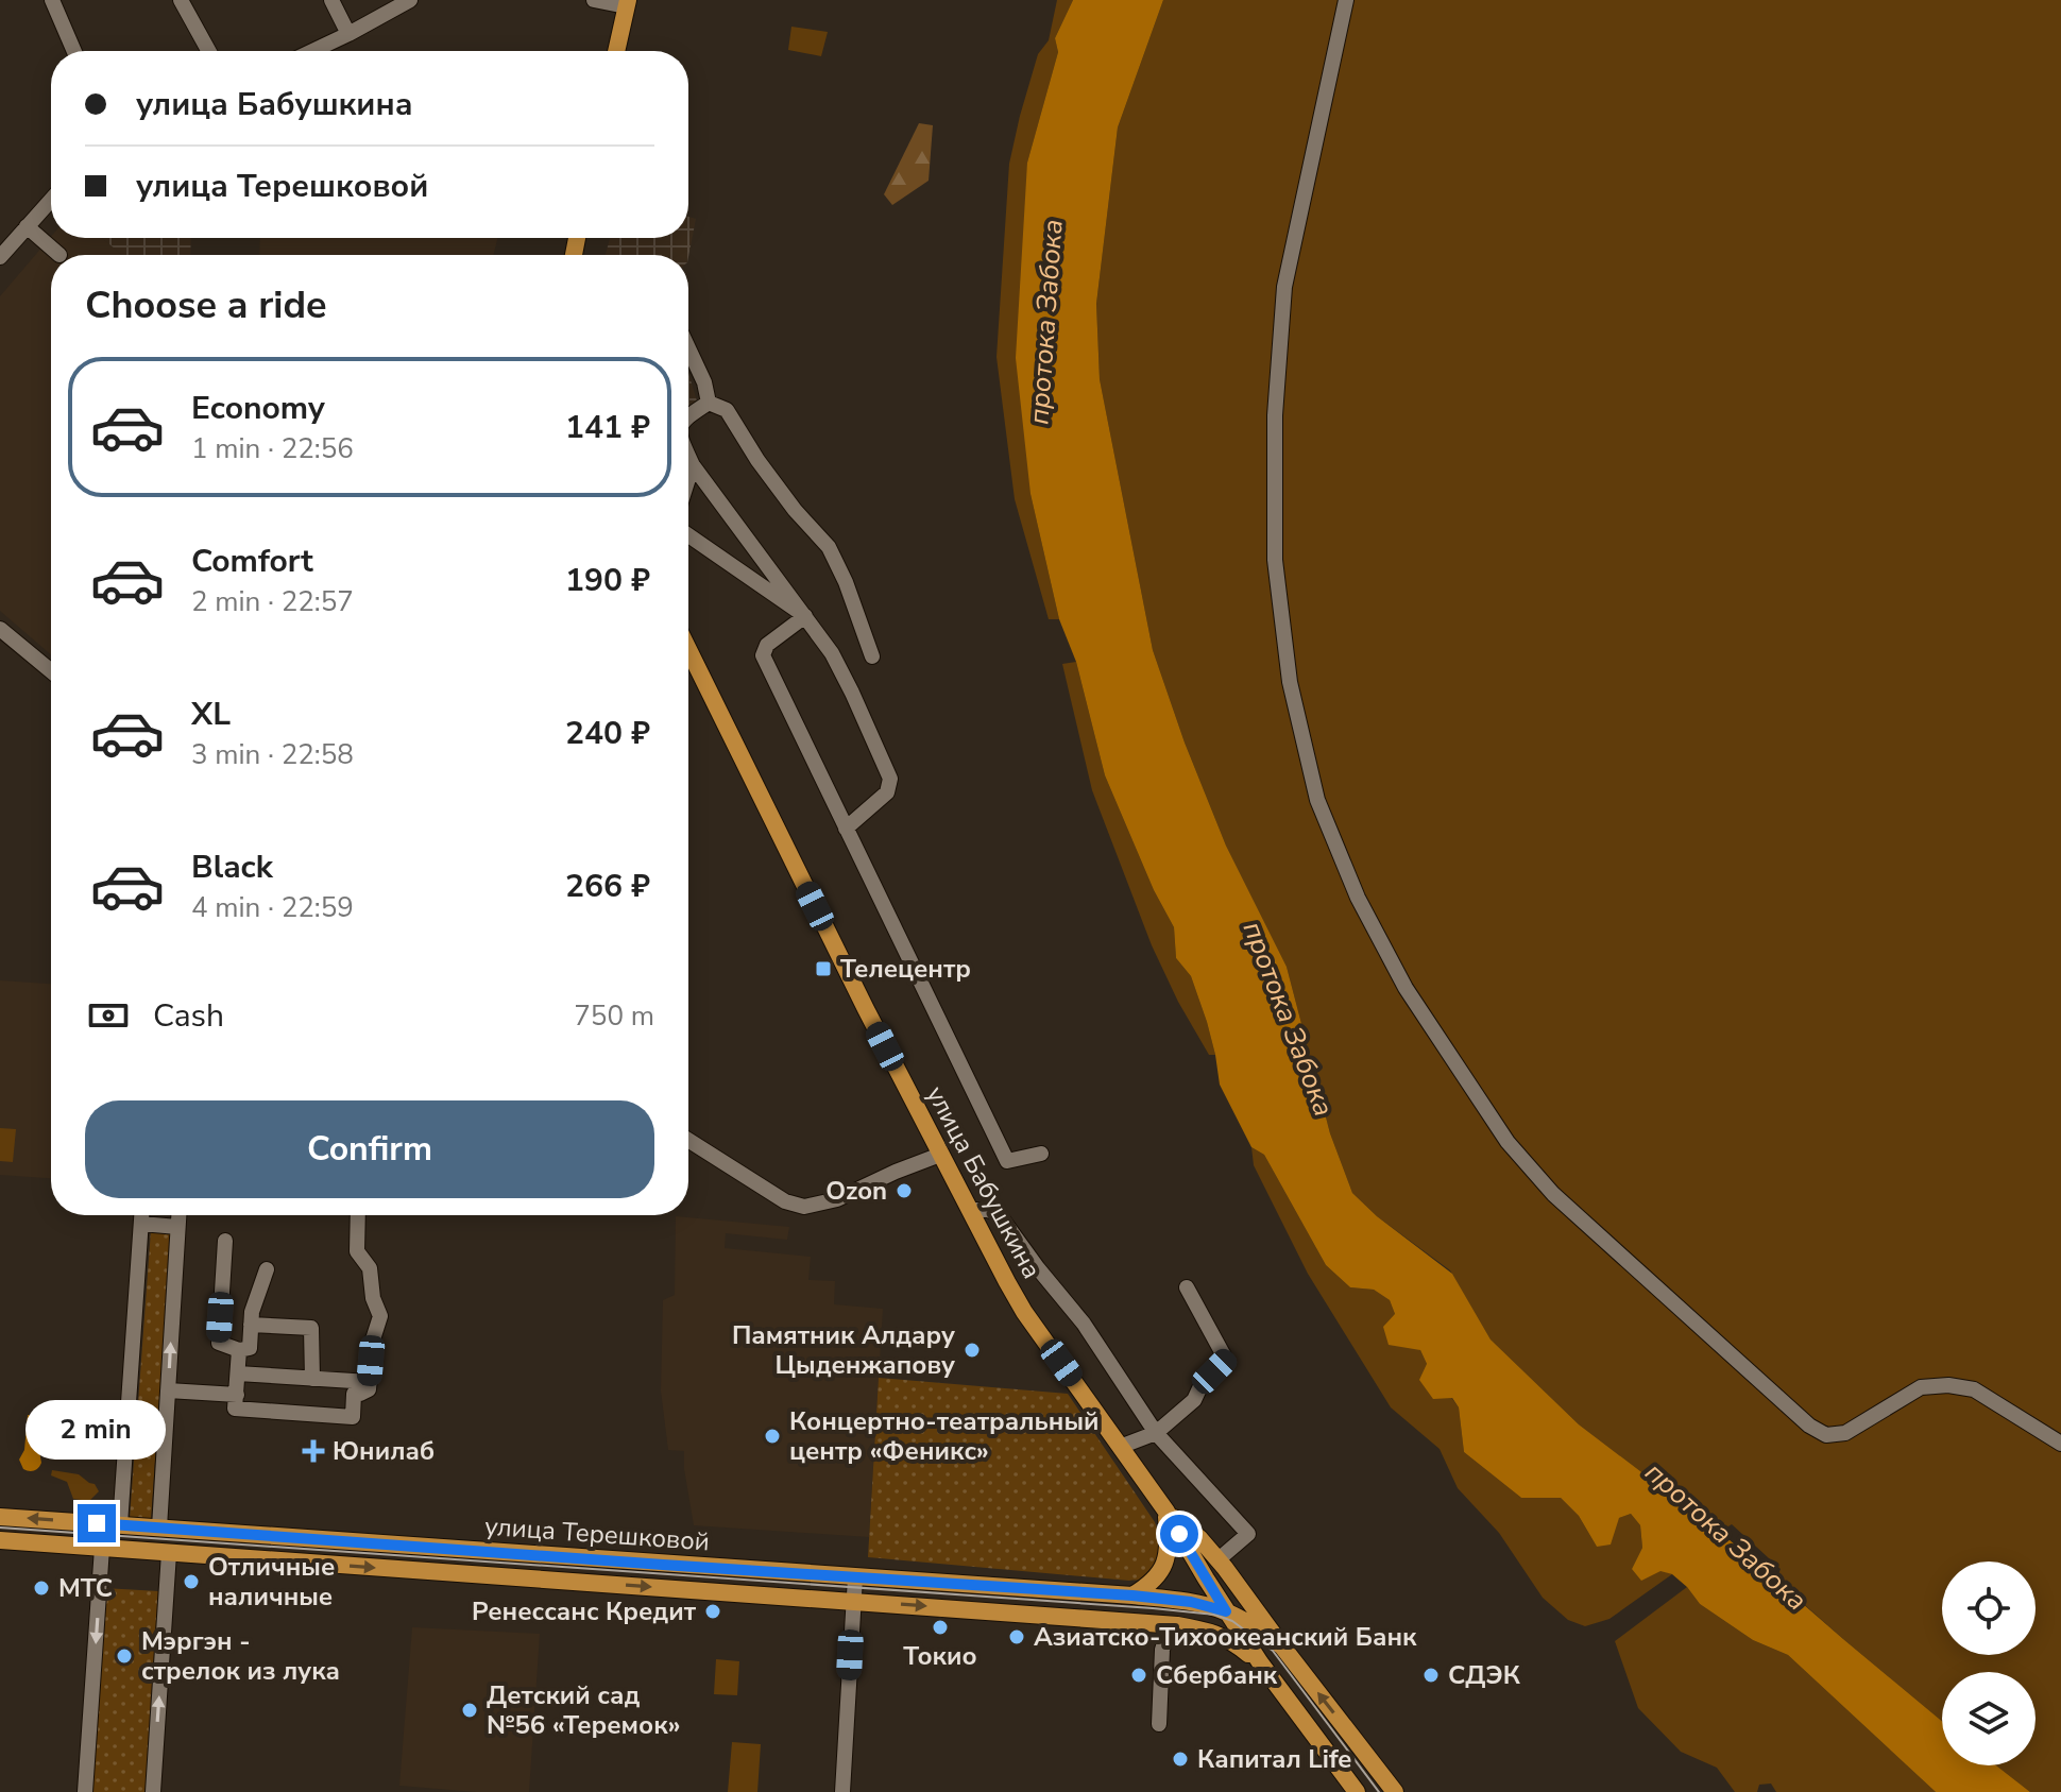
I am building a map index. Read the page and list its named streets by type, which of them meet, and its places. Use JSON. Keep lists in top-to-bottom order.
{
  "streets": {
    "main road": ["улица Бабушкина", "улица Терешковой"]
  },
  "crossings": [
    ["улица Бабушкина", "улица Терешковой"]
  ],
  "water": ["протока Забока"],
  "places": {
    "transit": ["Телецентр"],
    "other": [
      "Ozon",
      "Памятник Алдару Цыденжапову",
      "Концертно-театральный центр «Феникс»",
      "Отличные наличные",
      "МТС",
      "Ренессанс Кредит",
      "Токио",
      "Азиатско-Тихоокеанский Банк",
      "Мэргэн - стрелок из лука",
      "Сбербанк",
      "СДЭК",
      "Детский сад №56 «Теремок»",
      "Капитал Life"
    ],
    "health": ["Юнилаб"]
  },
  "page": {
    "banner": ["улица Бабушкина", "улица Терешковой"],
    "heading": "Choose a ride",
    "list": [
      {
        "name": "Economy",
        "note": "1 min · 22:56",
        "value": "141 ₽"
      },
      {
        "name": "Comfort",
        "note": "2 min · 22:57",
        "value": "190 ₽"
      },
      {
        "name": "XL",
        "note": "3 min · 22:58",
        "value": "240 ₽"
      },
      {
        "name": "Black",
        "note": "4 min · 22:59",
        "value": "266 ₽"
      }
    ],
    "pay": ["Cash", "750 m"],
    "buttons": "Confirm",
    "bubble": "2 min"
  }
}
